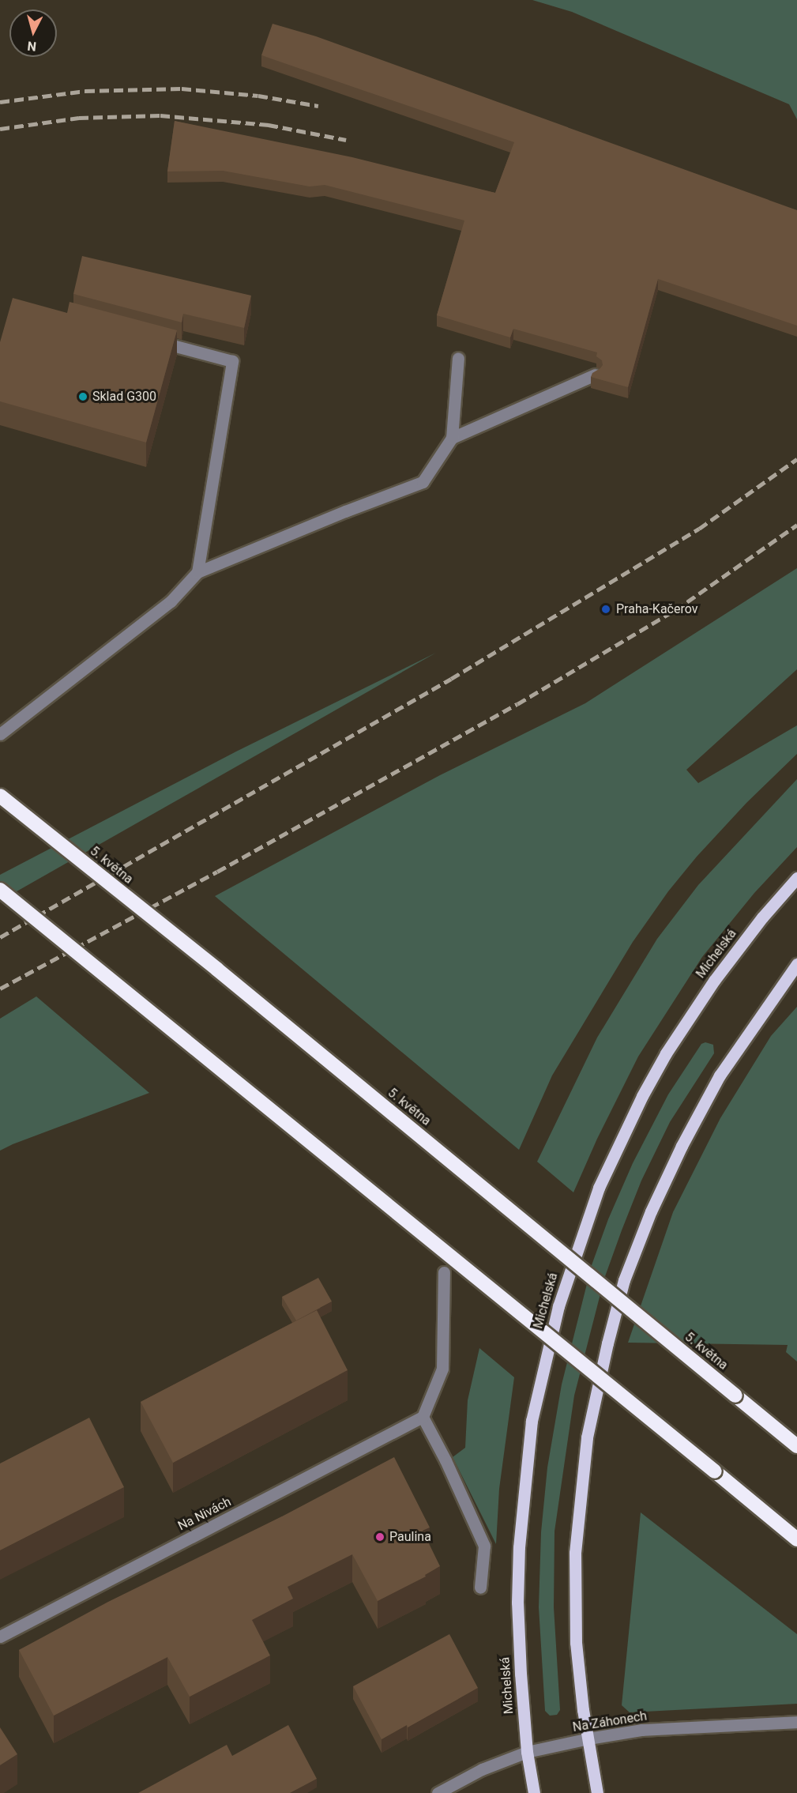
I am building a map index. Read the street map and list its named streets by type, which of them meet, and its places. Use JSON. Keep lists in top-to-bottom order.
{
  "streets": {
    "highway": ["5. května"],
    "main road": ["Michelská"],
    "street": ["Na Nivách", "Na Záhonech"]
  },
  "crossings": [
    ["Michelská", "Na Záhonech"]
  ],
  "places": ["Sklad G300", "Praha-Kačerov", "Paulina"],
  "north": "bottom"
}
